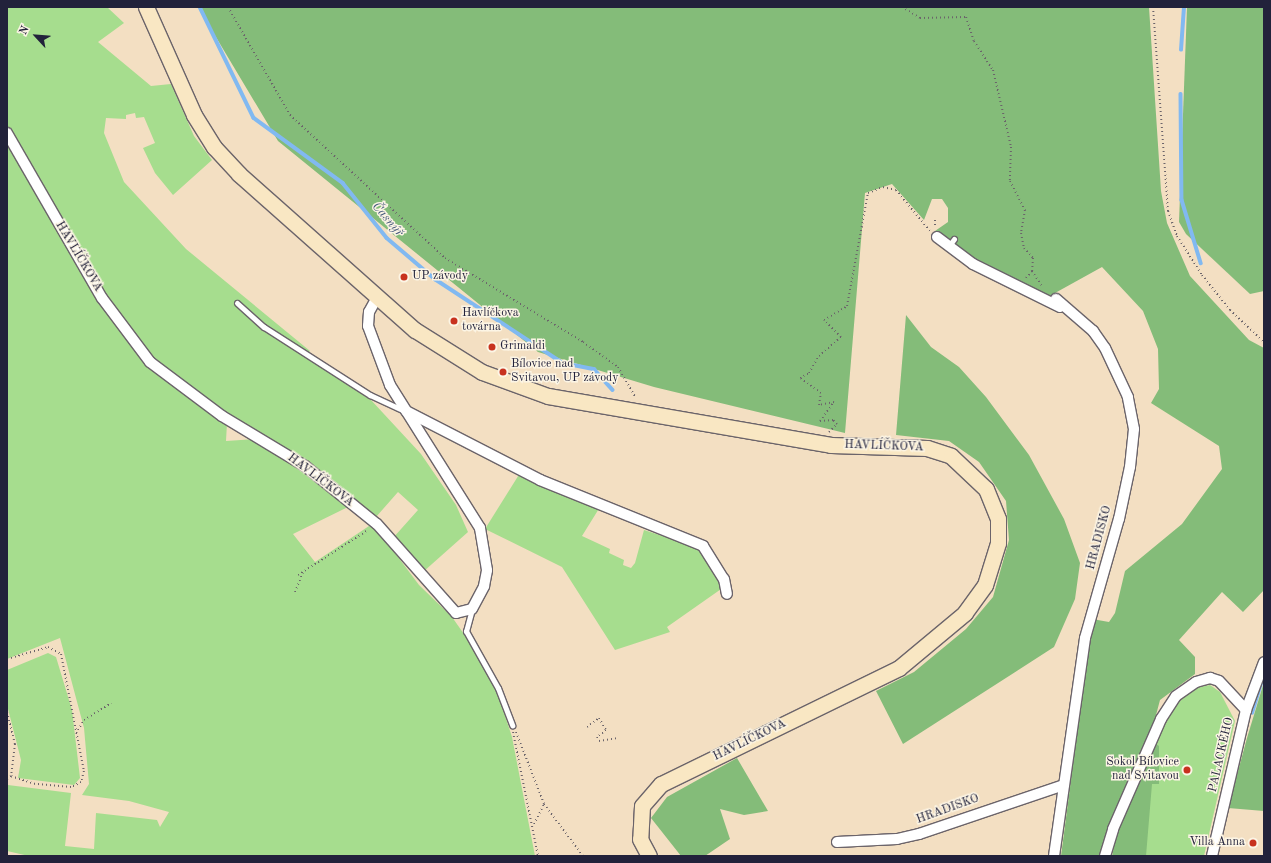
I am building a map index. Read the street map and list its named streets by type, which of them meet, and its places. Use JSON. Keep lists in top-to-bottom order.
{
  "streets": {
    "main road": ["HAVLÍČKOVA"],
    "street": ["HRADISKO", "PALACKÉHO"]
  },
  "water": ["Časnýř"],
  "places": [
    "UP závody",
    "Havlíčkova továrna",
    "Grimaldi",
    "Bílovice nad Svitavou, UP závody",
    "Sokol Bílovice nad Svitavou",
    "Villa Anna"
  ],
  "north": "top left"
}
